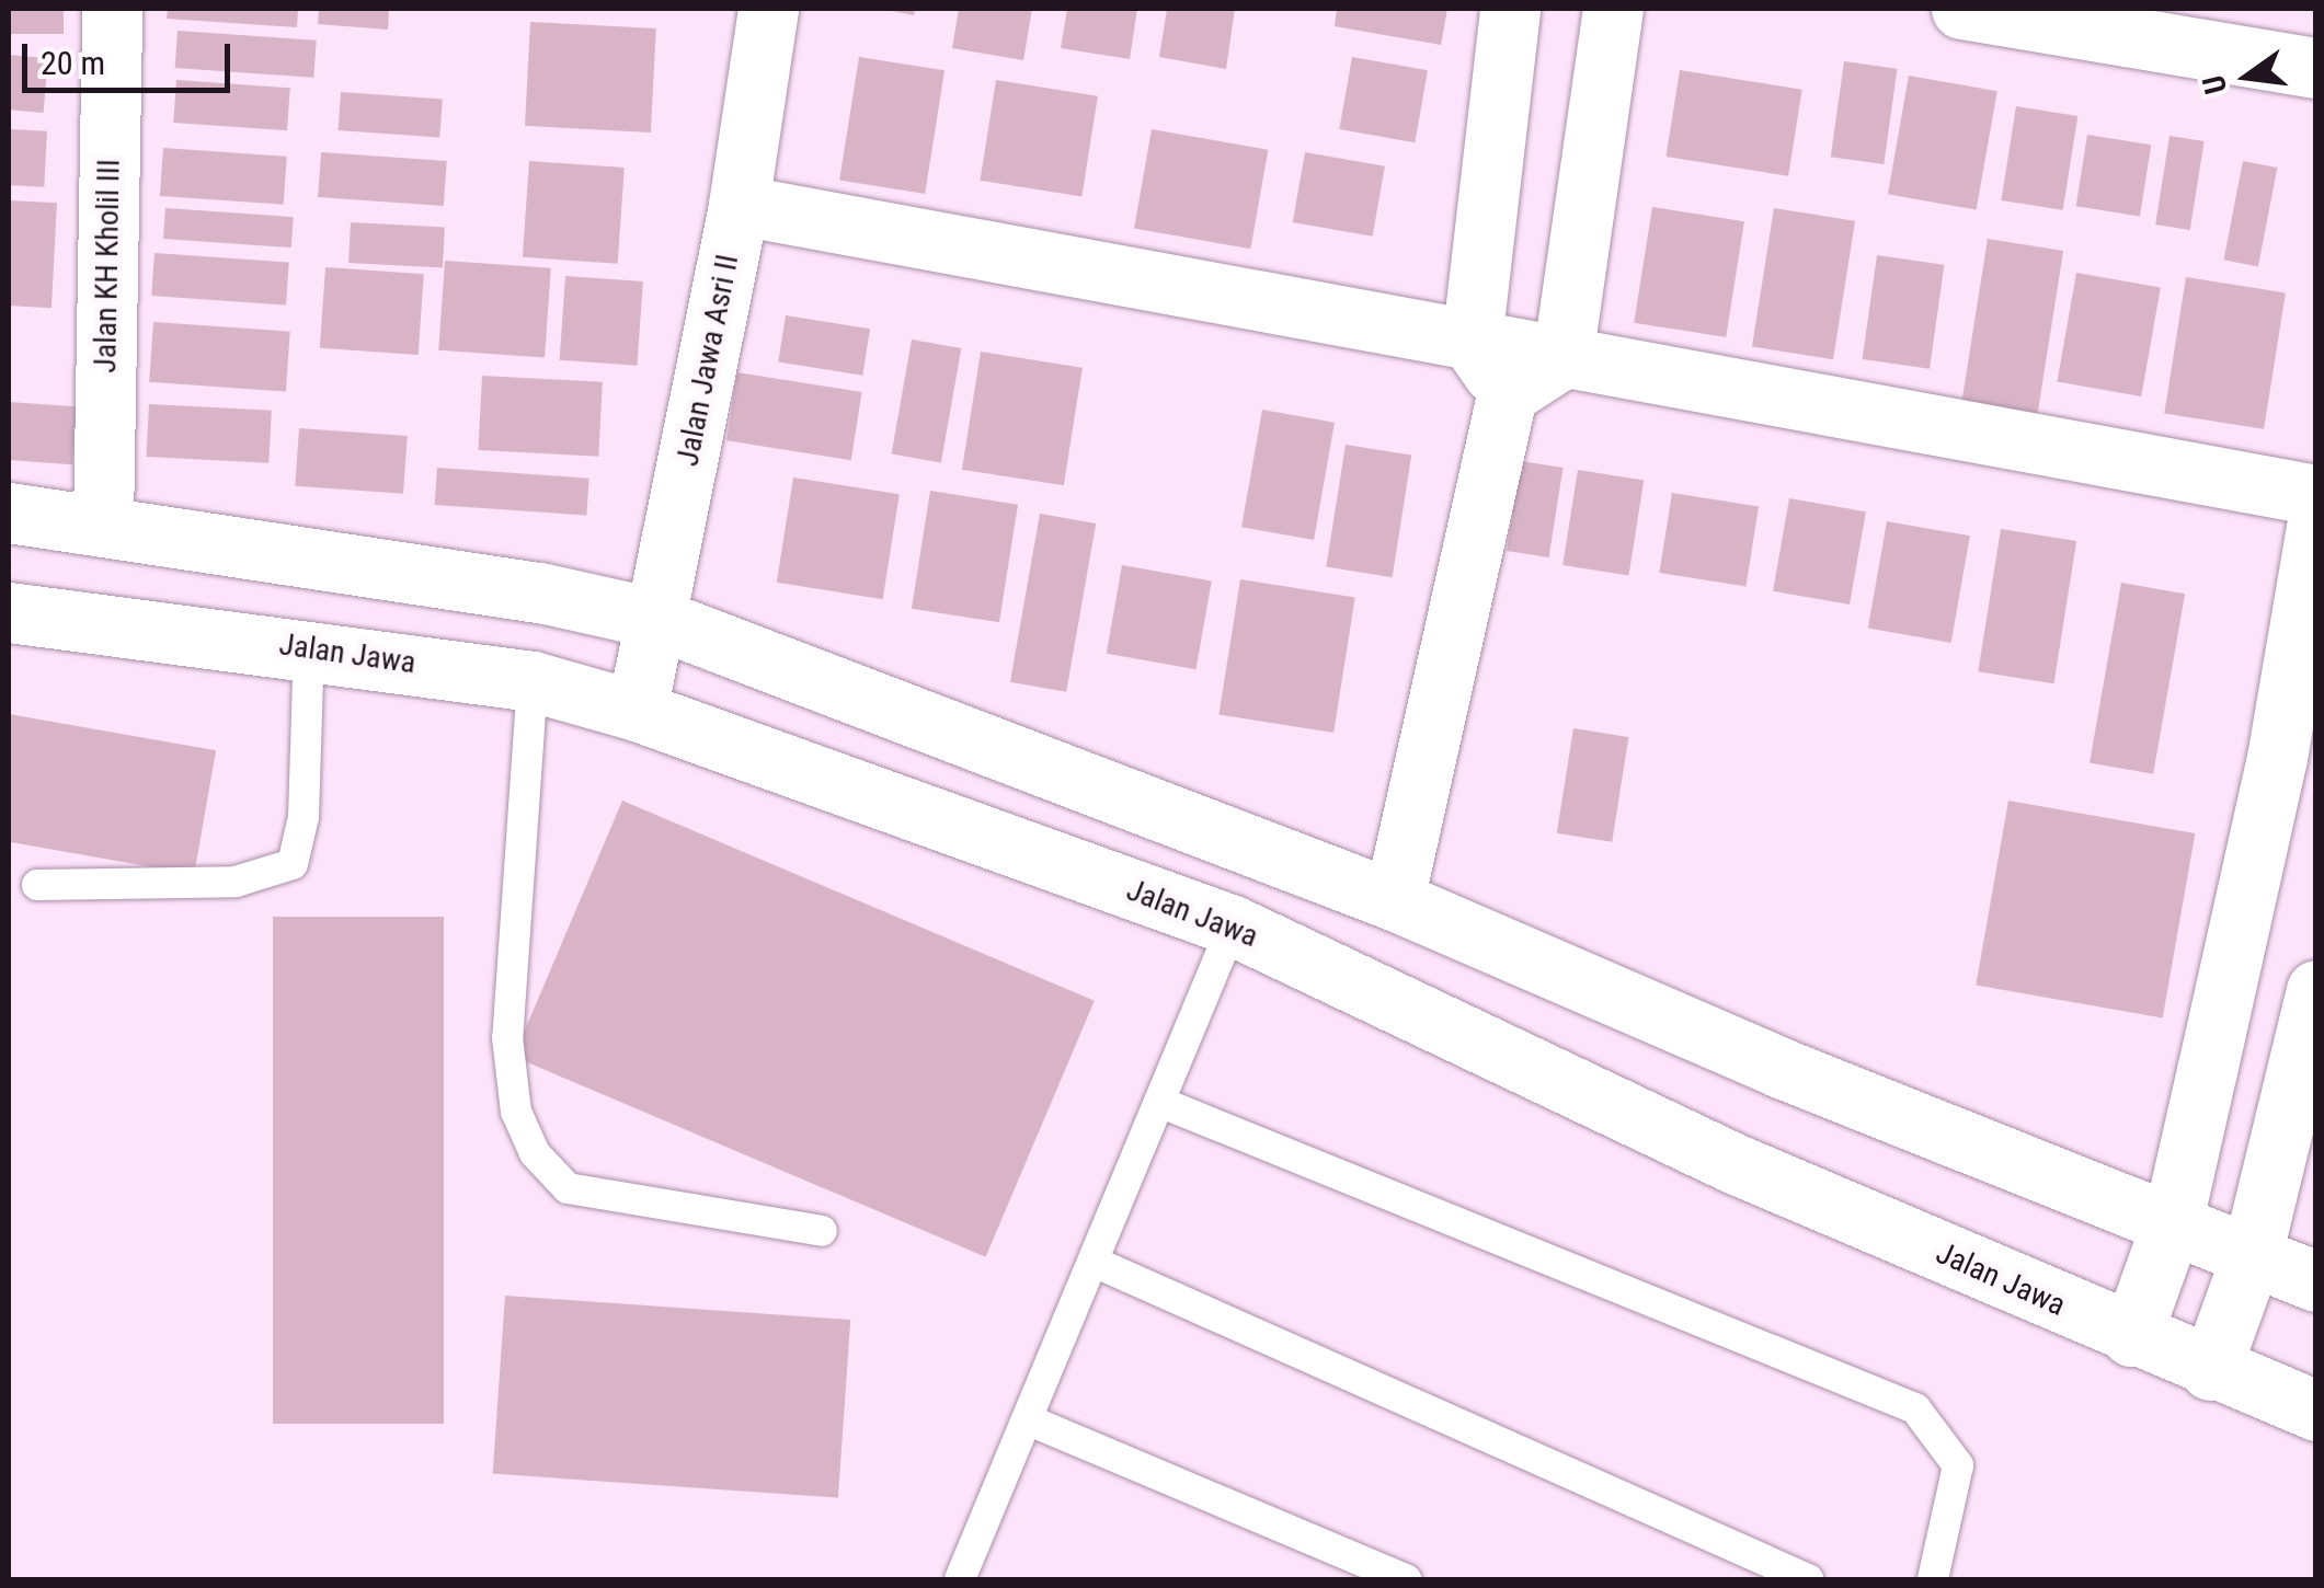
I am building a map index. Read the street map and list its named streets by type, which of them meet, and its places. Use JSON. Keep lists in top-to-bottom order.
{
  "streets": {
    "street": ["Jalan KH Kholil III", "Jalan Jawa Asri II", "Jalan Jawa"]
  },
  "crossings": [
    ["Jalan Jawa Asri II", "Jalan Jawa"]
  ],
  "scale_bar": "20 m",
  "north": "left"
}
